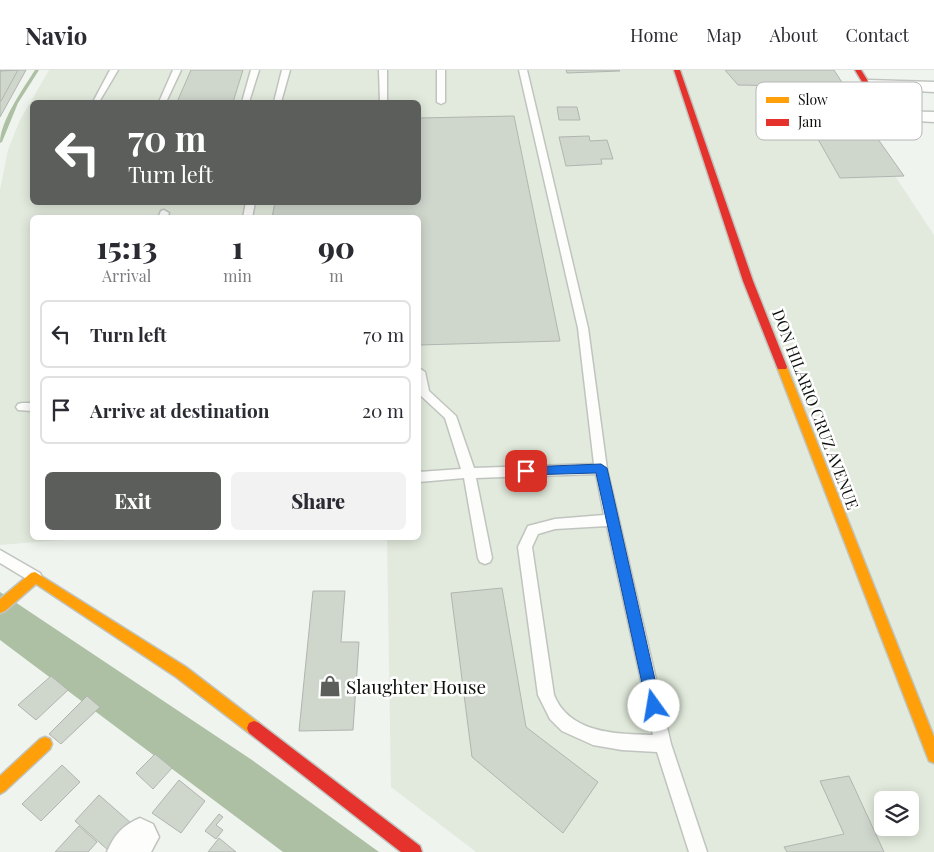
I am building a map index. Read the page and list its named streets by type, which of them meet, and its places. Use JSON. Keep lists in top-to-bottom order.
{
  "streets": {
    "street": ["DON HILARIO CRUZ AVENUE"]
  },
  "places": {
    "shop": ["Slaughter House"]
  },
  "legend": ["Slow", "Jam"],
  "page": {
    "header": "Navio",
    "nav": [
      "Home",
      "Map",
      "About",
      "Contact"
    ],
    "turn": ["70 m", "Turn left"],
    "eta": [
      "15:13",
      "Arrival",
      "1",
      "min",
      "90",
      "m"
    ],
    "list": [
      {
        "name": "Turn left",
        "value": "70 m"
      },
      {
        "name": "Arrive at destination",
        "value": "20 m"
      }
    ],
    "buttons": ["Exit", "Share"]
  }
}
